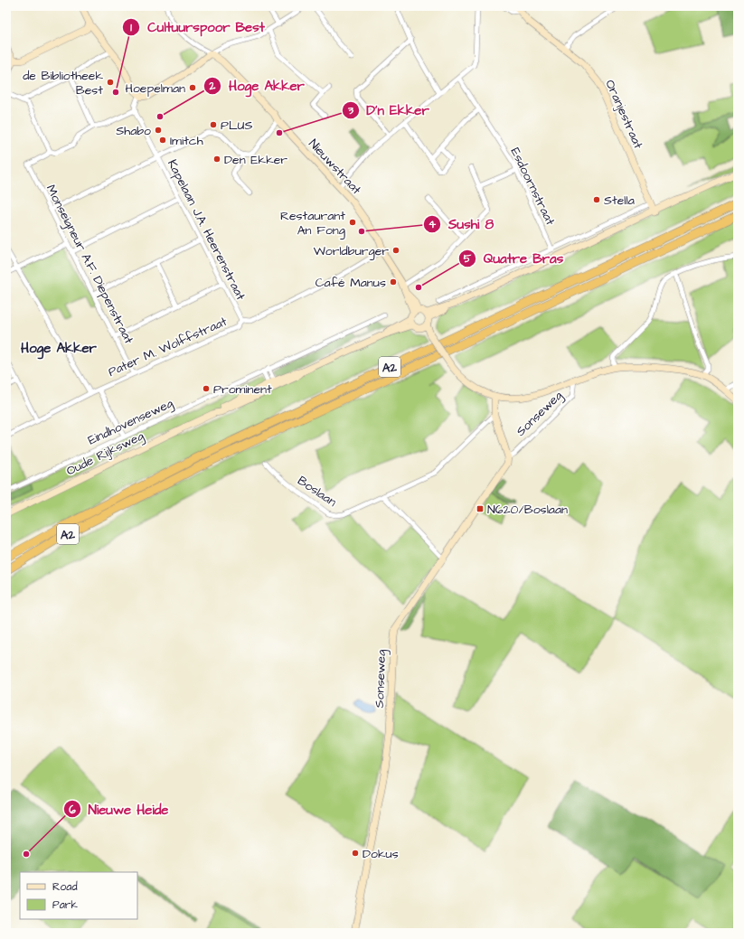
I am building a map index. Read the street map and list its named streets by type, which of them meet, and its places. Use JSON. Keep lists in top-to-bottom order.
{
  "streets": {
    "highway": ["A2"],
    "main road": [
      "Oranjestraat",
      "Nieuwstraat",
      "Sonseweg",
      "Oude Rijksweg"
    ],
    "street": [
      "Esdoornstraat",
      "Kapelaan J.A. Heerenstraat",
      "Monseigneur A.F. Diepenstraat",
      "Pater M. Wolffstraat",
      "Eindhovenseweg",
      "Boslaan"
    ]
  },
  "crossings": [
    ["Kapelaan J.A. Heerenstraat", "Pater M. Wolffstraat"],
    ["Monseigneur A.F. Diepenstraat", "Pater M. Wolffstraat"],
    ["Sonseweg", "Boslaan"]
  ],
  "districts": ["Hoge Akker"],
  "places": {
    "other": [
      "de Bibliotheek Best",
      "Hoepelman",
      "Cultuurspoor Best",
      "Hoge Akker",
      "PLUS",
      "Shabo",
      "D'n Ekker",
      "Imitch",
      "Den Ekker",
      "Stella",
      "Restaurant An Fong",
      "Sushi 8",
      "Worldburger",
      "Café Manus",
      "Quatre Bras",
      "Prominent",
      "Dokus",
      "Nieuwe Heide"
    ],
    "transit": ["N620/Boslaan"]
  },
  "legend": ["Road", "Park"]
}
